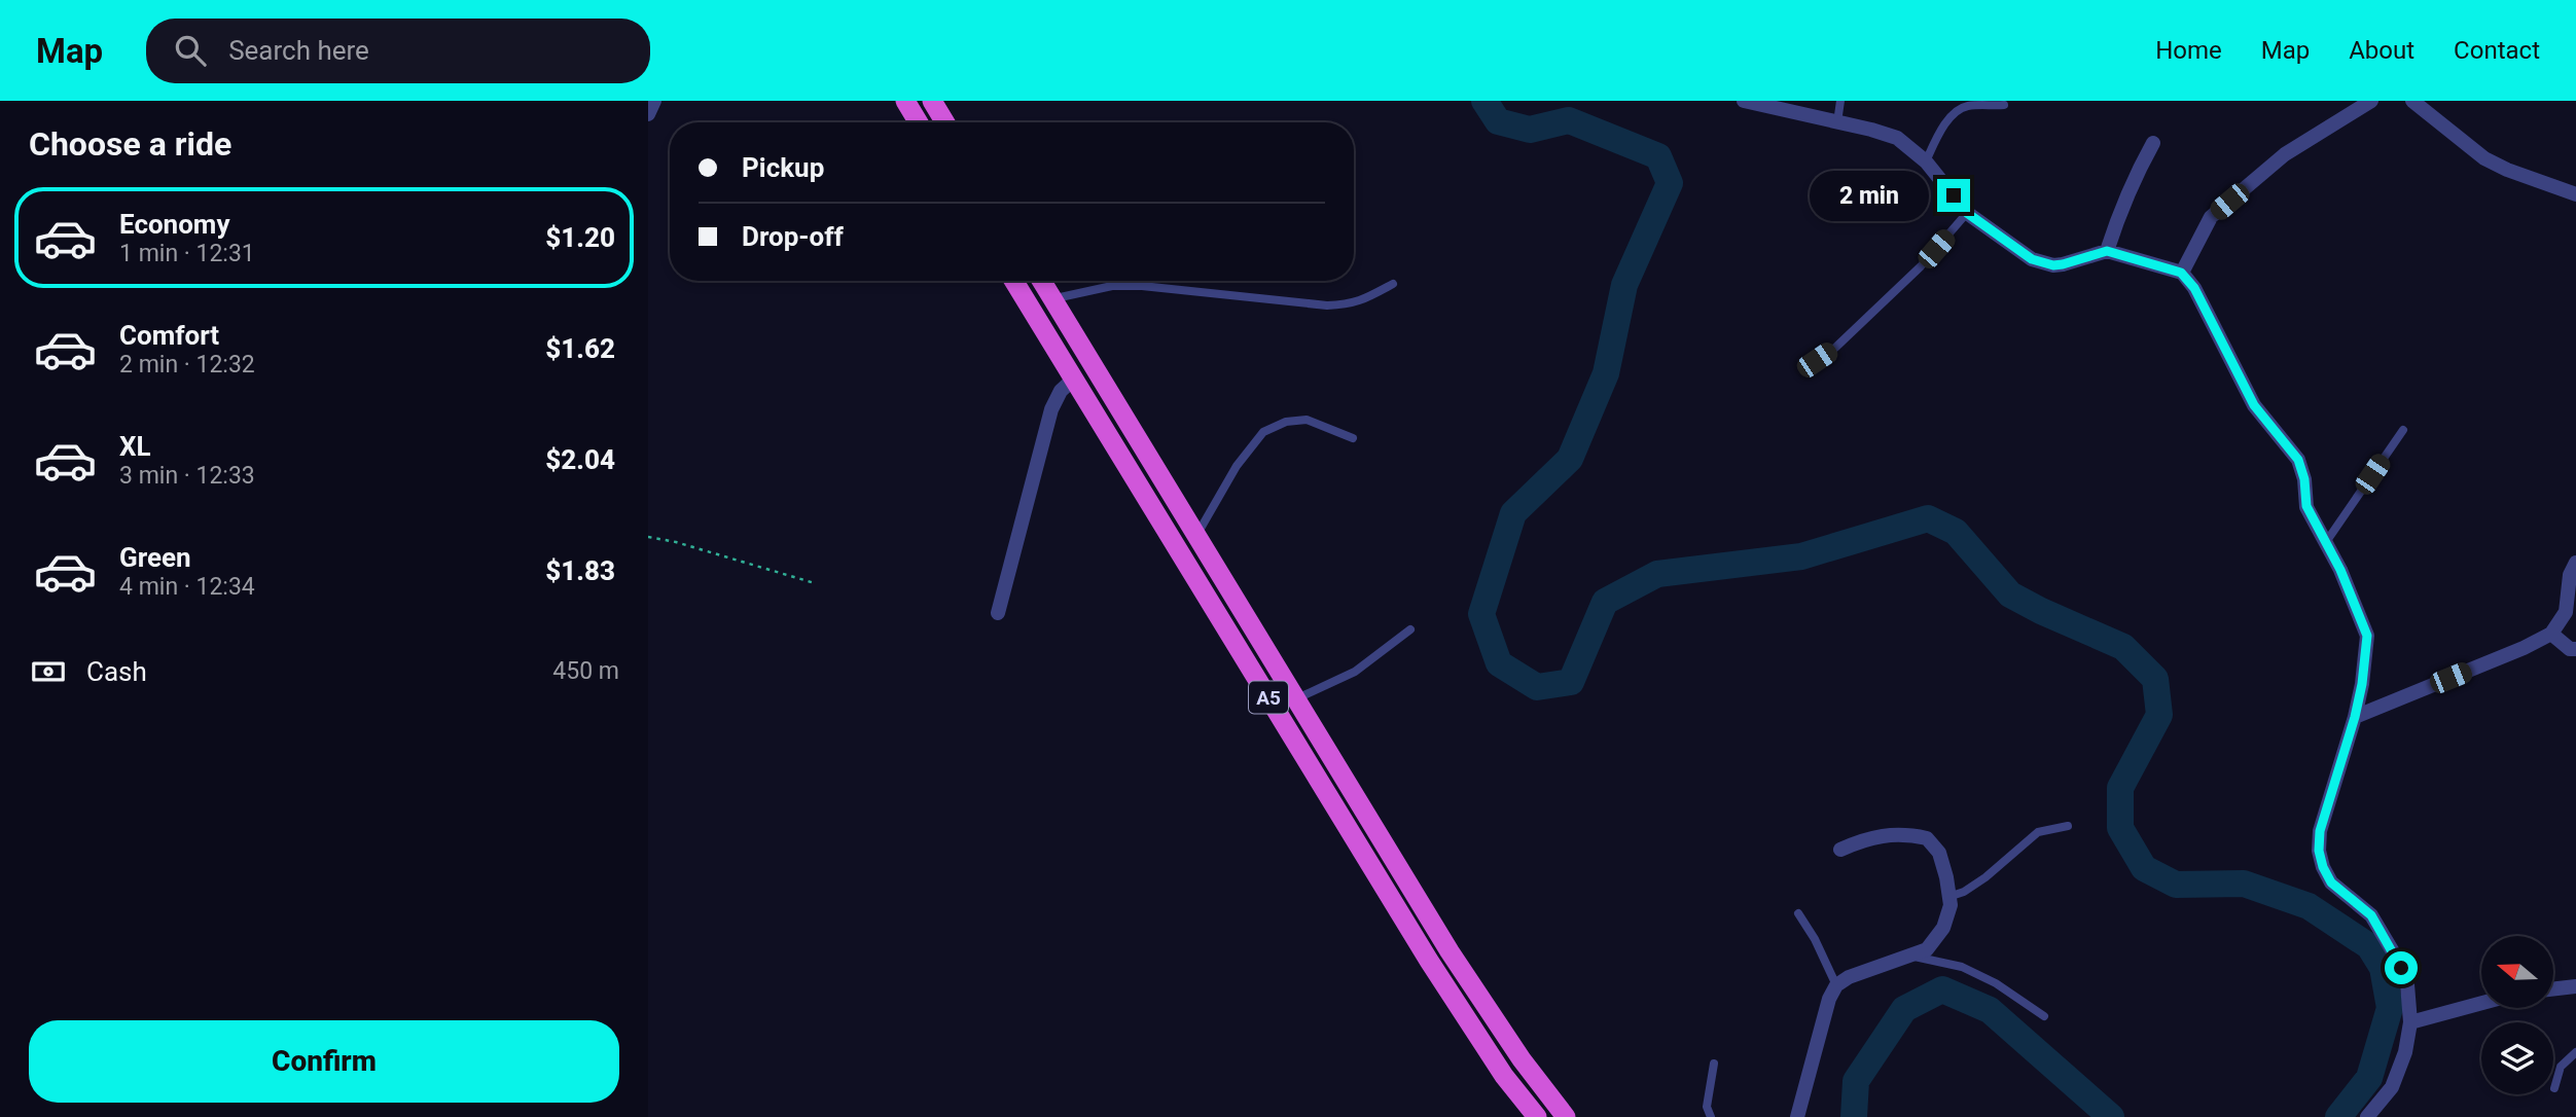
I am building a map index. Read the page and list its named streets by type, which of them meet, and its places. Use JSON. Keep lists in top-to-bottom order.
{
  "streets": {
    "highway": ["A5"]
  },
  "north": "left",
  "page": {
    "header": "Map",
    "search": "Search here",
    "nav": [
      "Home",
      "Map",
      "About",
      "Contact"
    ],
    "heading": "Choose a ride",
    "banner": ["Pickup", "Drop-off"],
    "bubble": "2 min",
    "list": [
      {
        "name": "Economy",
        "note": "1 min · 12:31",
        "value": "$1.20"
      },
      {
        "name": "Comfort",
        "note": "2 min · 12:32",
        "value": "$1.62"
      },
      {
        "name": "XL",
        "note": "3 min · 12:33",
        "value": "$2.04"
      },
      {
        "name": "Green",
        "note": "4 min · 12:34",
        "value": "$1.83"
      }
    ],
    "pay": ["Cash", "450 m"],
    "buttons": "Confirm"
  }
}
